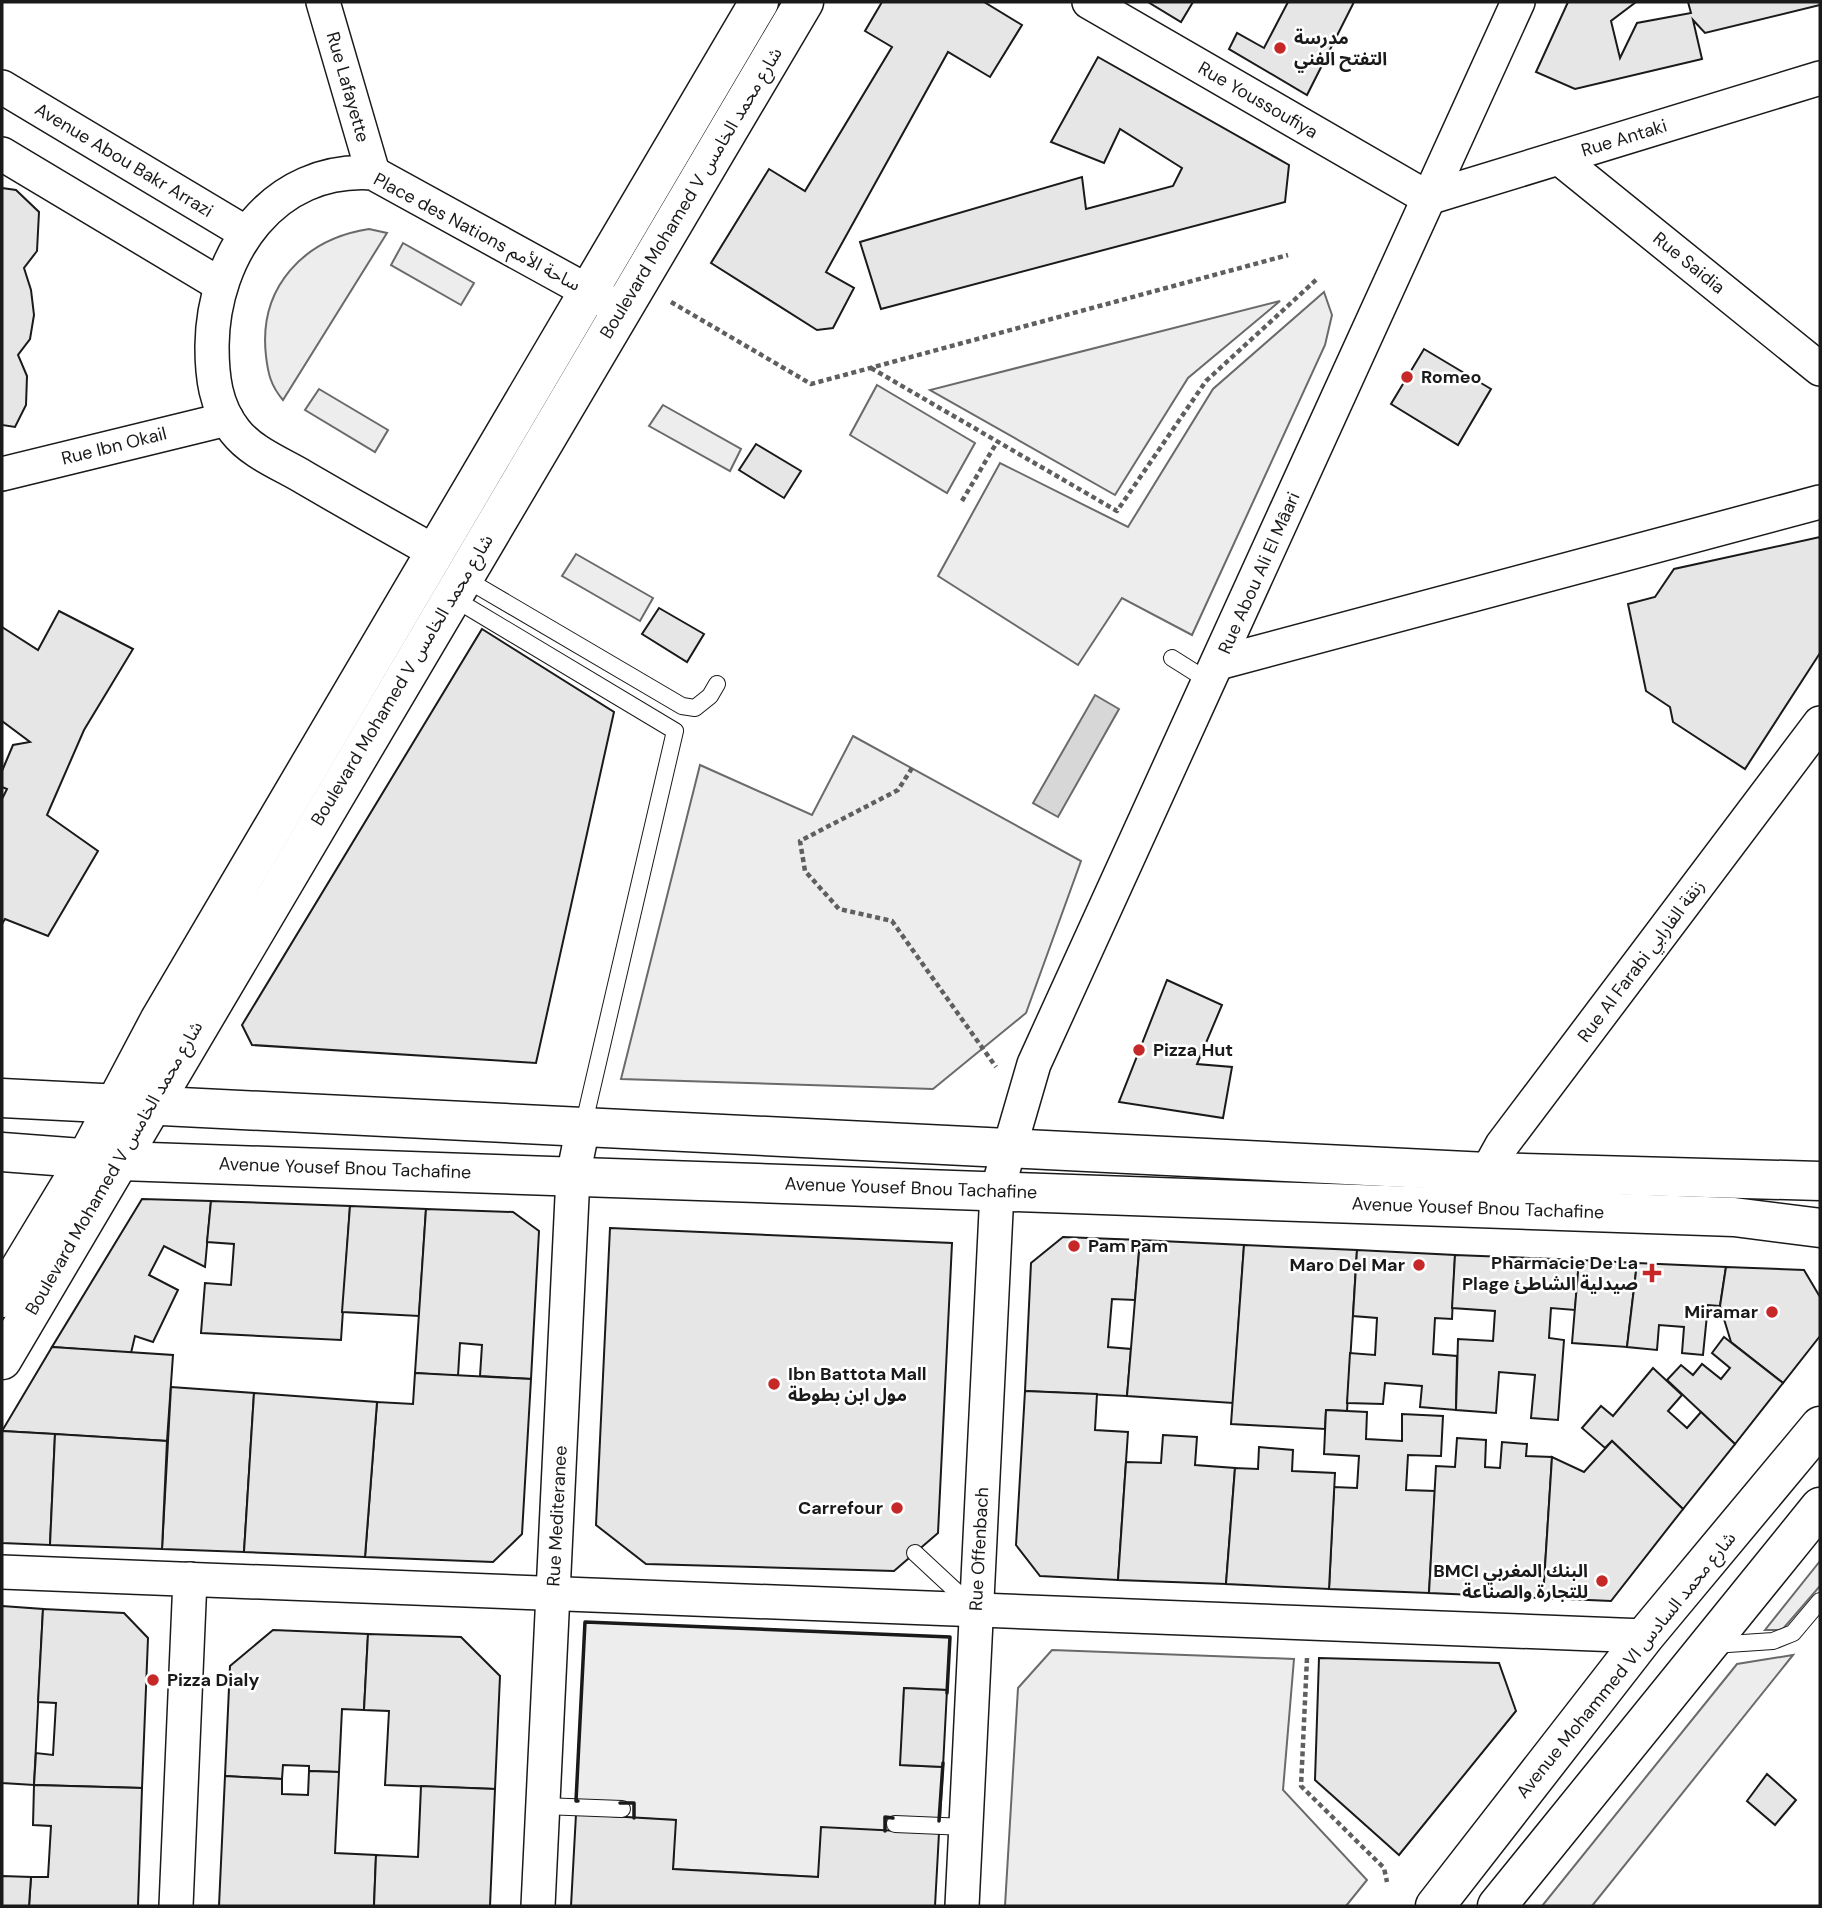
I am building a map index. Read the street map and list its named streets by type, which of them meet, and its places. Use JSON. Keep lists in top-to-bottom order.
{
  "streets": {
    "main road": ["Boulevard Mohamed V شارع محمد الخامس", "Avenue Yousef Bnou Tachafine", "Avenue Mohammed VI شارع محمد السادس"],
    "street": [
      "Rue Lafayette",
      "Rue Youssoufiya",
      "Rue Antaki",
      "Avenue Abou Bakr Arrazi",
      "Place des Nations ساحة الأمم",
      "Rue Saidia",
      "Rue Ibn Okail",
      "Rue Abou Ali El Mâari",
      "Rue Al Farabi زنقة الفارابي",
      "Rue Mediteranee",
      "Rue Offenbach"
    ]
  },
  "crossings": [
    ["Rue Lafayette", "Place des Nations ساحة الأمم"],
    ["Rue Youssoufiya", "Rue Antaki"],
    ["Rue Youssoufiya", "Rue Abou Ali El Mâari"],
    ["Rue Antaki", "Rue Saidia"],
    ["Rue Antaki", "Rue Abou Ali El Mâari"],
    ["Avenue Abou Bakr Arrazi", "Place des Nations ساحة الأمم"],
    ["Boulevard Mohamed V شارع محمد الخامس", "Place des Nations ساحة الأمم"],
    ["Boulevard Mohamed V شارع محمد الخامس", "Avenue Yousef Bnou Tachafine"],
    ["Place des Nations ساحة الأمم", "Rue Ibn Okail"],
    ["Rue Abou Ali El Mâari", "Avenue Yousef Bnou Tachafine"],
    ["Rue Abou Ali El Mâari", "Rue Offenbach"],
    ["Rue Al Farabi زنقة الفارابي", "Avenue Yousef Bnou Tachafine"],
    ["Avenue Yousef Bnou Tachafine", "Rue Mediteranee"],
    ["Avenue Yousef Bnou Tachafine", "Rue Offenbach"]
  ],
  "places": {
    "other": [
      "مدرسة التفتح الفني",
      "Romeo",
      "Pizza Hut",
      "Pam Pam",
      "Maro Del Mar",
      "Miramar",
      "Ibn Battota Mall مول ابن بطوطة",
      "Carrefour",
      "BMCI البنك المغربي للتجارة والصناعة",
      "Pizza Dialy"
    ],
    "health": ["Pharmacie De La Plage صيدلية الشاطئ"]
  }
}
